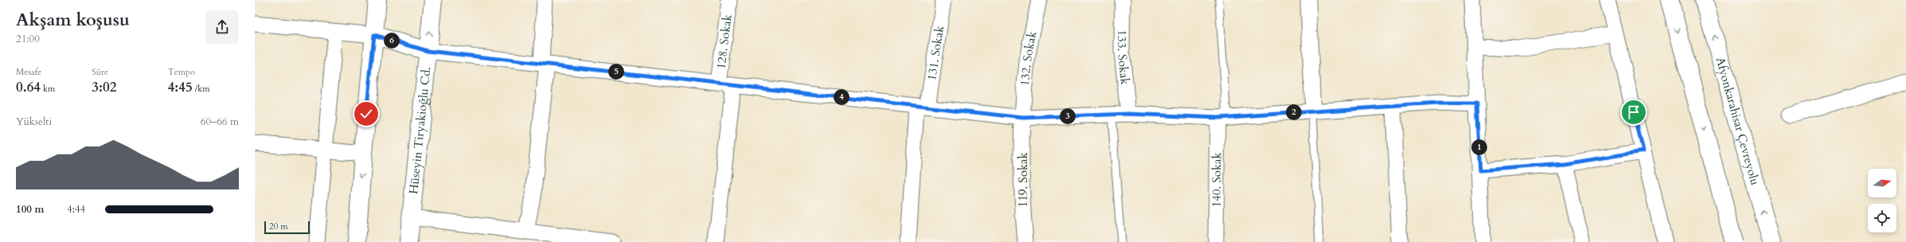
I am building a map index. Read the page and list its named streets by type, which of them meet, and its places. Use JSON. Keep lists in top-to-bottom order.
{
  "streets": {
    "main road": ["Afyonkarahisar Çevreyolu", "Hüseyin Tiryakioğlu Cd."],
    "street": [
      "128. Sokak",
      "131. Sokak",
      "133. Sokak",
      "132. Sokak",
      "119. Sokak",
      "140. Sokak"
    ]
  },
  "crossings": [
    ["132. Sokak", "119. Sokak"]
  ],
  "scale_bar": "20 m",
  "north": "right",
  "page": {
    "heading": ["Akşam koşusu", "21:00"],
    "pins": [
      "6",
      "5",
      "4",
      "2",
      "3",
      "1"
    ],
    "stats": [
      ["Mesafe", "0.64 km"],
      ["Süre", "3:02"],
      ["Tempo", "4:45 /km"]
    ],
    "chart": ["Yükselti", "60–66 m"],
    "list": [
      {
        "name": "100 m",
        "note": "4:44"
      }
    ],
    "scale": "20 m"
  }
}
